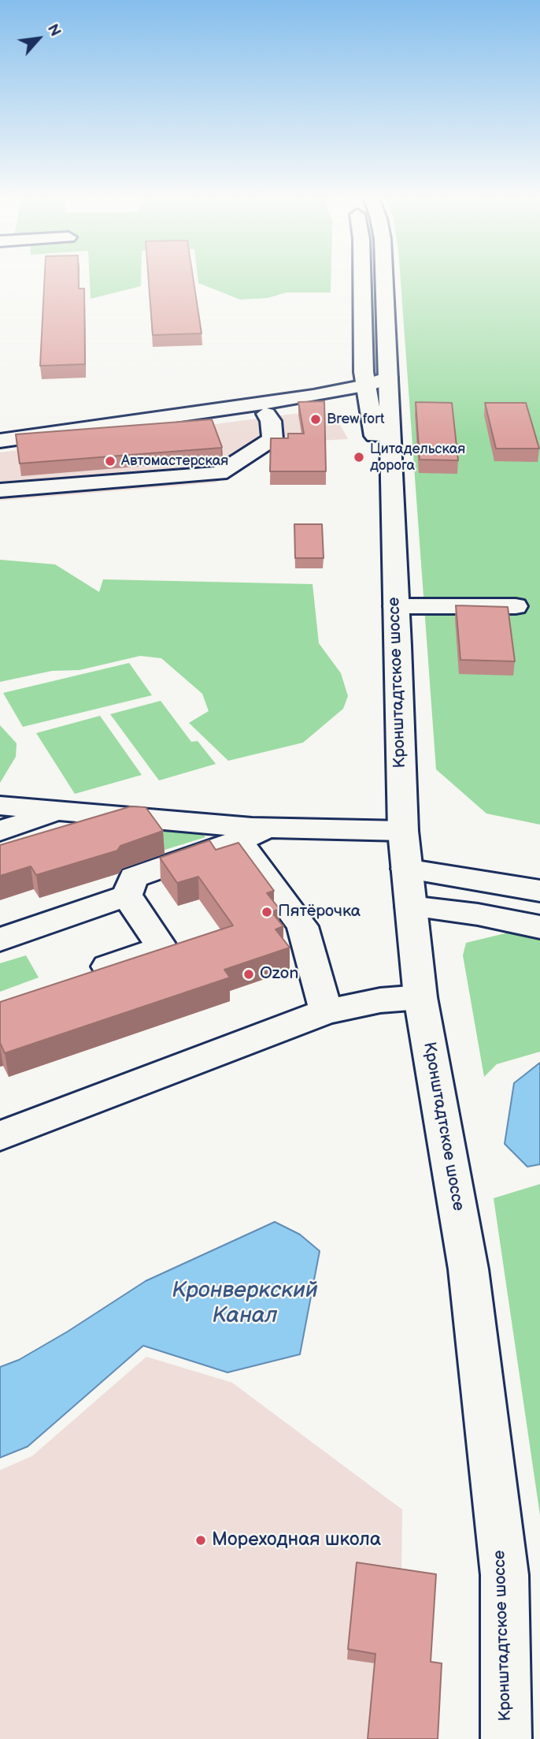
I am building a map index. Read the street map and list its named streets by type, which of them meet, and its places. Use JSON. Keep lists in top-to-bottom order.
{
  "streets": {
    "main road": ["Кронштадтское шоссе"]
  },
  "water": ["Кронверкский Канал"],
  "places": [
    "Brew fort",
    "Цитадельская дорога",
    "Автомастерская",
    "Пятёрочка",
    "Ozon",
    "Мореходная школа"
  ],
  "north": "top right"
}
